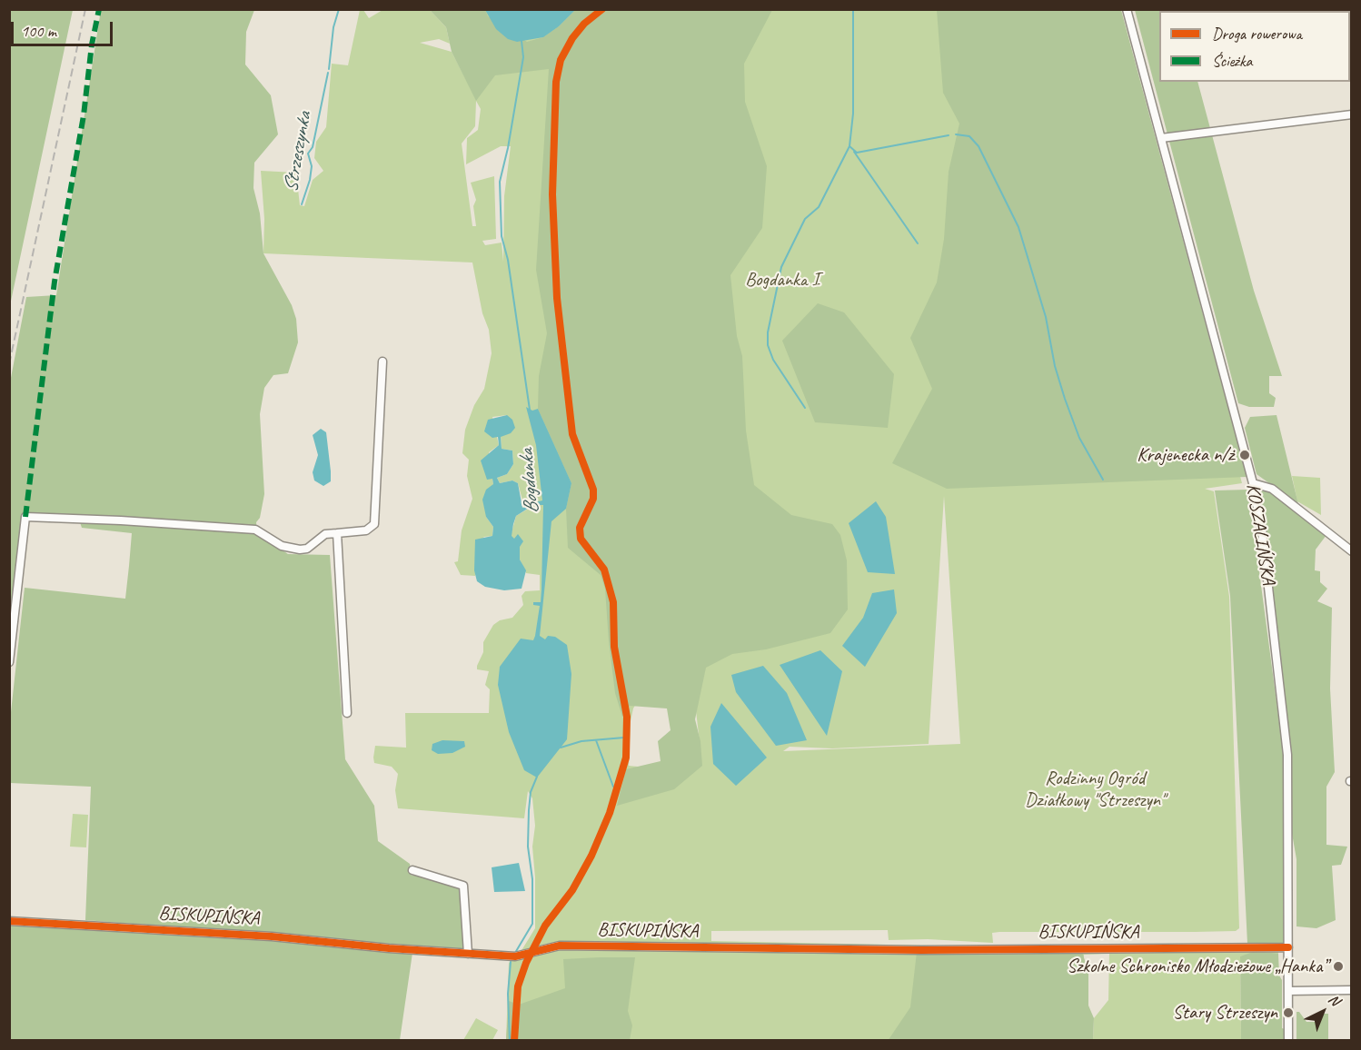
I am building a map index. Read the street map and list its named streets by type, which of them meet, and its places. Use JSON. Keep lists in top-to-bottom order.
{
  "streets": {
    "street": ["KOSZALIŃSKA", "BISKUPIŃSKA"]
  },
  "crossings": [
    ["KOSZALIŃSKA", "BISKUPIŃSKA"]
  ],
  "water": ["Strzeszynka", "Bogdanka"],
  "parks": ["Bogdanka I", "Rodzinny Ogród Działkowy \"Strzeszyn\""],
  "places": ["Krajenecka n/ż", "Szkolne Schronisko Młodzieżowe „Hanka”", "Stary Strzeszyn"],
  "legend": ["Droga rowerowa", "Ścieżka"],
  "scale_bar": "100 m",
  "north": "top right"
}
